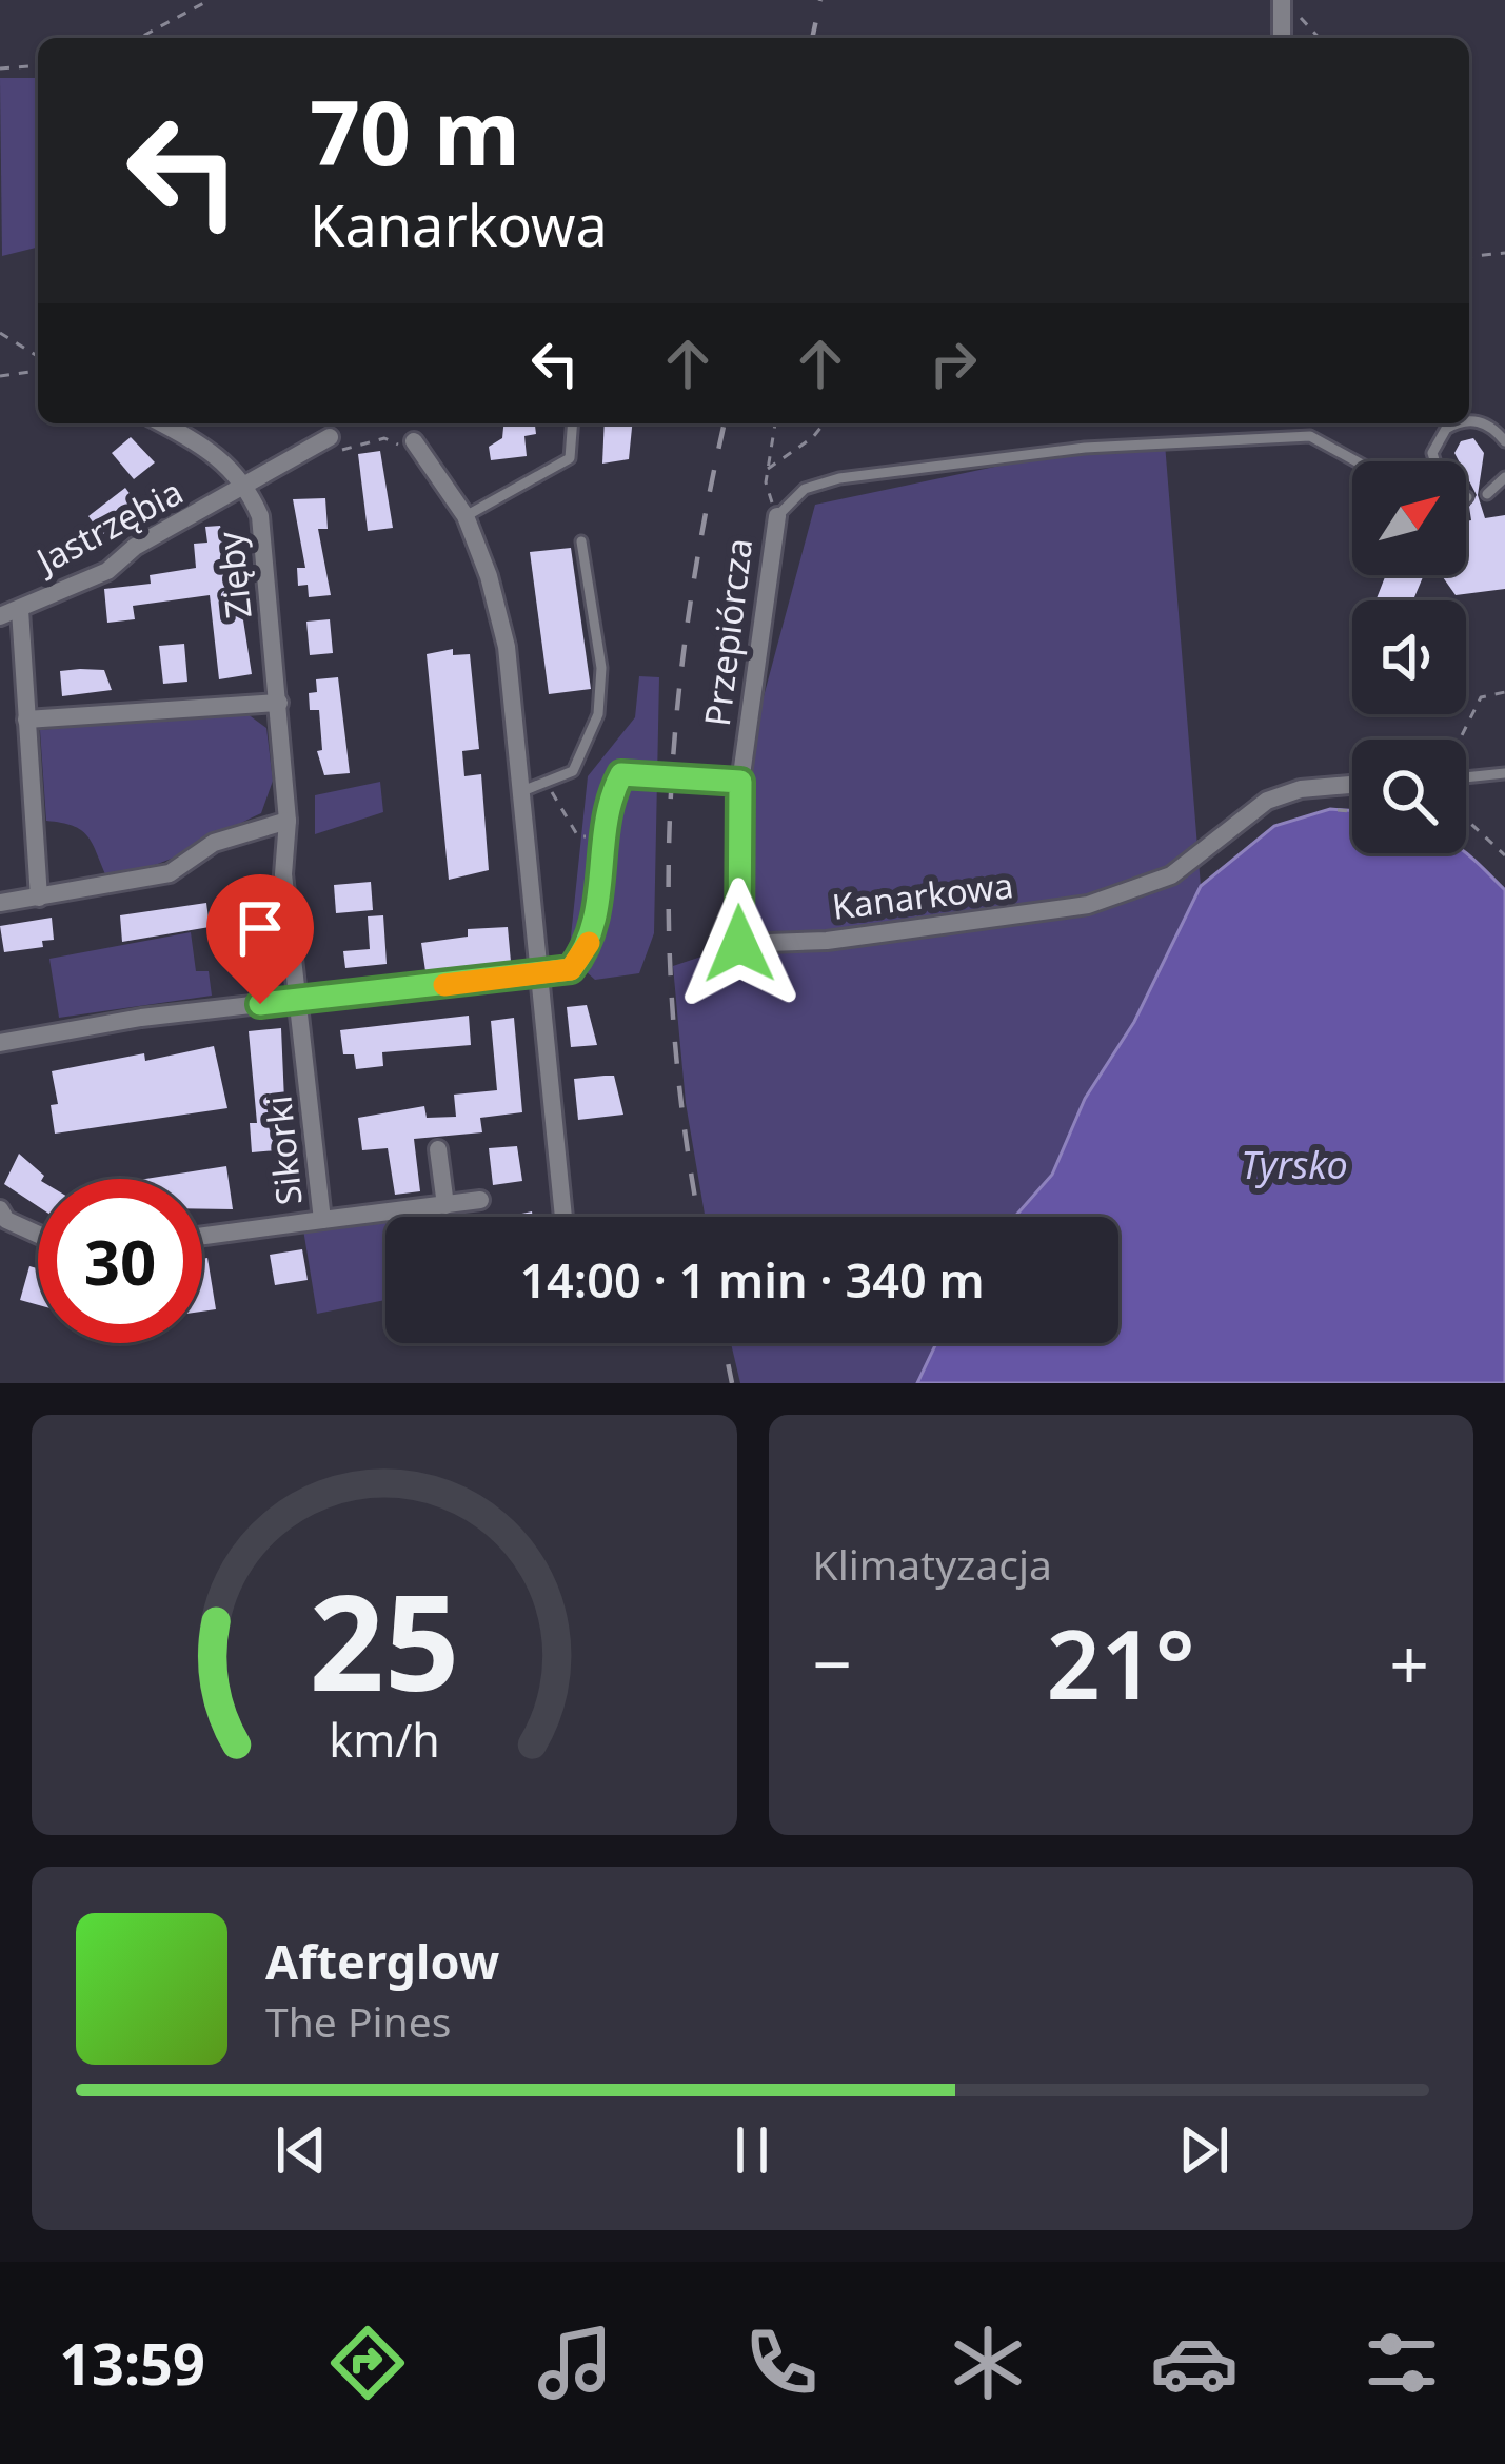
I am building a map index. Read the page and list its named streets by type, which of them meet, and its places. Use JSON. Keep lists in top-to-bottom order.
{
  "streets": {
    "street": [
      "Jastrzębia",
      "Zięby",
      "Przepiórcza",
      "Kanarkowa",
      "Sikorki"
    ]
  },
  "crossings": [
    ["Jastrzębia", "Zięby"],
    ["Zięby", "Sikorki"],
    ["Przepiórcza", "Kanarkowa"]
  ],
  "water": ["Tyrsko"],
  "north": "top right",
  "page": {
    "turn": ["70 m", "Kanarkowa"],
    "limit": "30",
    "trip": "14:00 · 1 min · 340 m",
    "tile": "Klimatyzacja",
    "heat": ["−", "21°", "+"],
    "song": ["Afterglow", "The Pines"],
    "tabs": "13:59",
    "gauge": ["25", "km/h"]
  }
}
